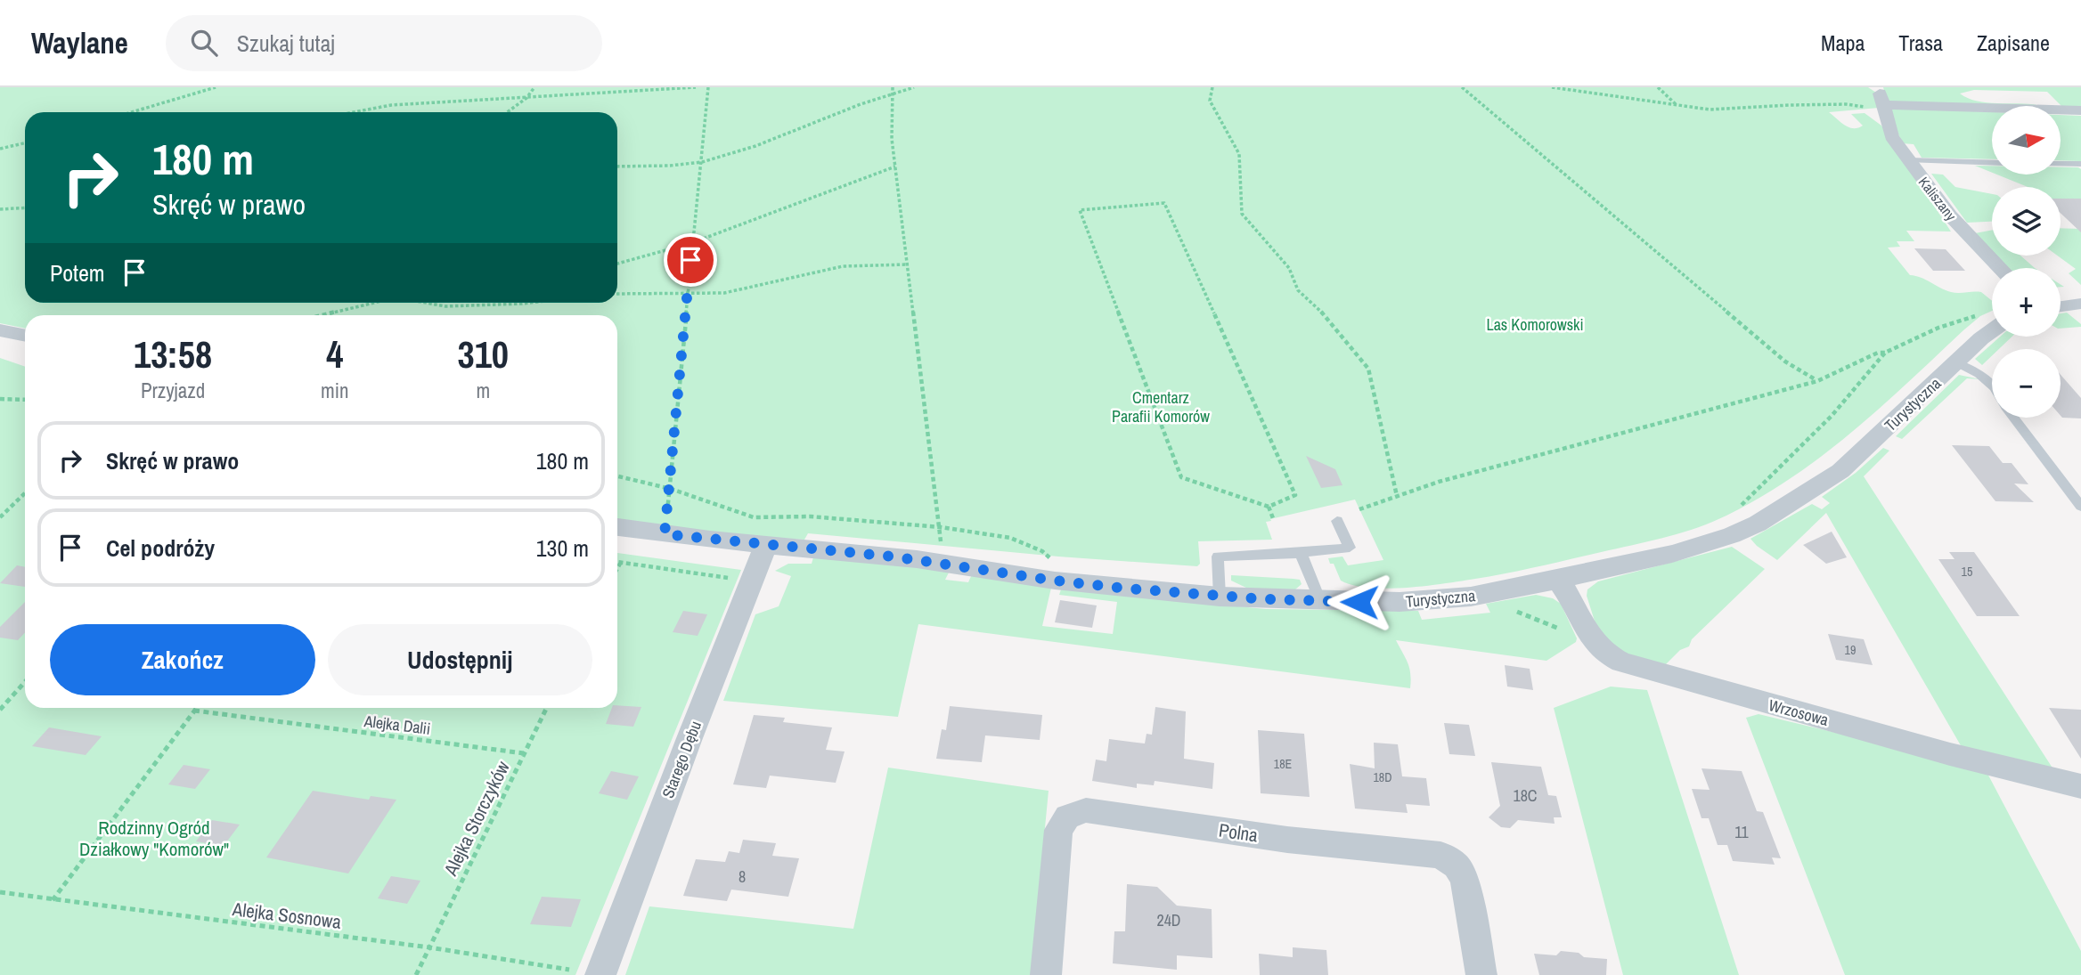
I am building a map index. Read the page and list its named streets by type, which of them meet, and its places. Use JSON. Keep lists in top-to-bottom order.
{
  "streets": {
    "street": [
      "Kaliszany",
      "Turystyczna",
      "Wrzosowa",
      "Starego Dębu",
      "Polna"
    ],
    "path": ["Alejka Dalii", "Alejka Storczyków", "Alejka Sosnowa"]
  },
  "crossings": [
    ["Turystyczna", "Starego Dębu"],
    ["Alejka Dalii", "Alejka Storczyków"],
    ["Alejka Storczyków", "Alejka Sosnowa"]
  ],
  "parks": ["Las Komorowski", "Cmentarz Parafii Komorów", "Rodzinny Ogród Działkowy \"Komorów\""],
  "house_numbers": [
    "15",
    "19",
    "18E",
    "18D",
    "18C",
    "11",
    "8",
    "24D"
  ],
  "north": "right",
  "page": {
    "header": "Waylane",
    "search": "Szukaj tutaj",
    "nav": ["Mapa", "Trasa", "Zapisane"],
    "map_buttons": ["+", "−"],
    "turn": ["180 m", "Skręć w prawo"],
    "then": "Potem",
    "eta": [
      "13:58",
      "Przyjazd",
      "4",
      "min",
      "310",
      "m"
    ],
    "list": [
      {
        "name": "Skręć w prawo",
        "value": "180 m"
      },
      {
        "name": "Cel podróży",
        "value": "130 m"
      }
    ],
    "buttons": ["Zakończ", "Udostępnij"]
  }
}
